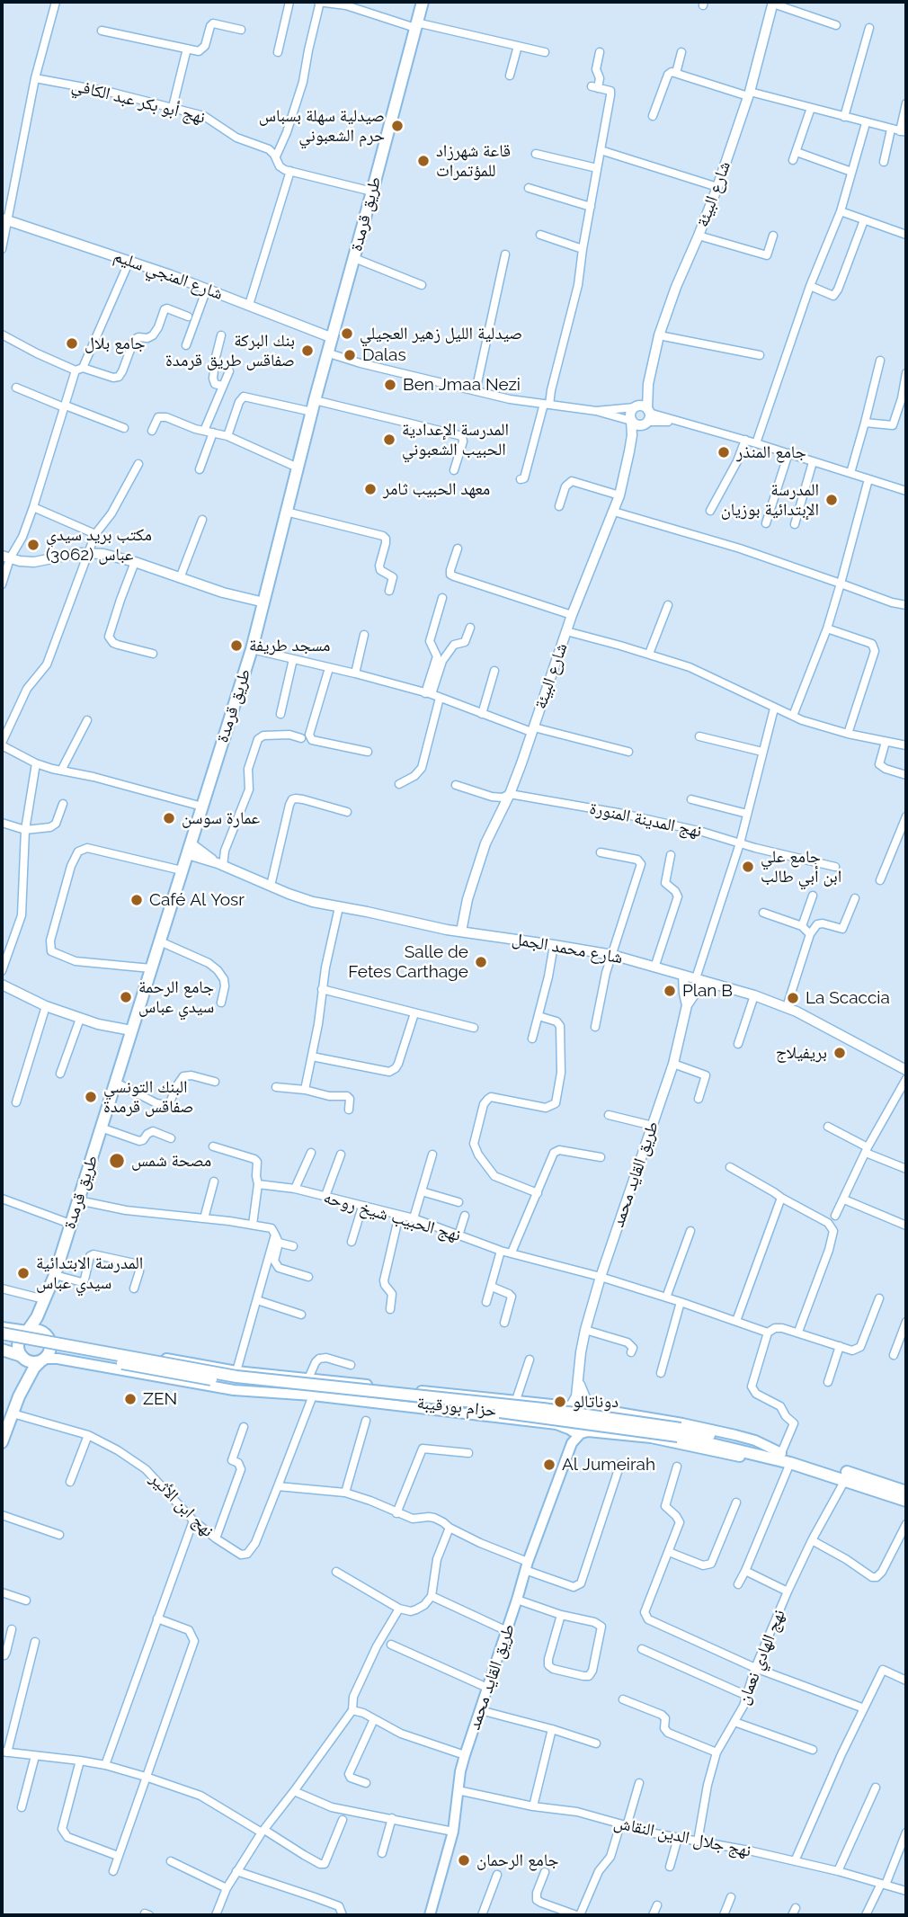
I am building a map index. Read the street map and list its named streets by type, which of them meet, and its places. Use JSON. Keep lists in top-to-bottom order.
{
  "streets": {
    "main road": ["طريق قرمدة", "طريق القايد محمد", "حزام بورقيبة"],
    "street": [
      "نهج أبو بكر عبد الكافي",
      "شارع البيئة",
      "شارع المنجي سليم",
      "نهج المدينة المنورة",
      "شارع محمد الجمل",
      "نهج الحبيب شيخ روحه",
      "نهج ابن الأثير",
      "نهج الهادي نعمان",
      "نهج جلال الدين النقاش"
    ]
  },
  "crossings": [
    ["شارع البيئة", "نهج المدينة المنورة"],
    ["شارع البيئة", "شارع محمد الجمل"],
    ["طريق قرمدة", "شارع المنجي سليم"],
    ["طريق قرمدة", "شارع محمد الجمل"],
    ["طريق قرمدة", "حزام بورقيبة"],
    ["شارع محمد الجمل", "طريق القايد محمد"],
    ["طريق القايد محمد", "نهج الحبيب شيخ روحه"],
    ["طريق القايد محمد", "حزام بورقيبة"],
    ["طريق القايد محمد", "نهج جلال الدين النقاش"],
    ["حزام بورقيبة", "نهج الهادي نعمان"],
    ["نهج الهادي نعمان", "نهج جلال الدين النقاش"]
  ],
  "places": [
    "صيدلية سهلة بسباس حرم الشعبوني",
    "قاعة شهرزاد للمؤتمرات",
    "صيدلية الليل زهير العجيلي",
    "جامع بلال",
    "بنك البركة صفاقس طريق قرمدة",
    "Dalas",
    "Ben Jmaa Nezi",
    "المدرسة الإعدادية الحبيب الشعبوني",
    "جامع المنذر",
    "معهد الحبيب ثامر",
    "المدرسة الإبتدائية بوزيان",
    "مكتب بريد سيدي عباس (3062)",
    "مسجد طريفة",
    "عمارة سوسن",
    "جامع علي ابن أبي طالب",
    "Café Al Yosr",
    "Salle de Fetes Carthage",
    "Plan B",
    "جامع الرحمة سيدي عباس",
    "La Scaccia",
    "بريفيلاج",
    "البنك التونسي صفاقس قرمدة",
    "مصحة شمس",
    "المدرسة الابتدائية سيدي عباس",
    "ZEN",
    "دوناتالو",
    "Al Jumeirah",
    "جامع الرحمان"
  ]
}
